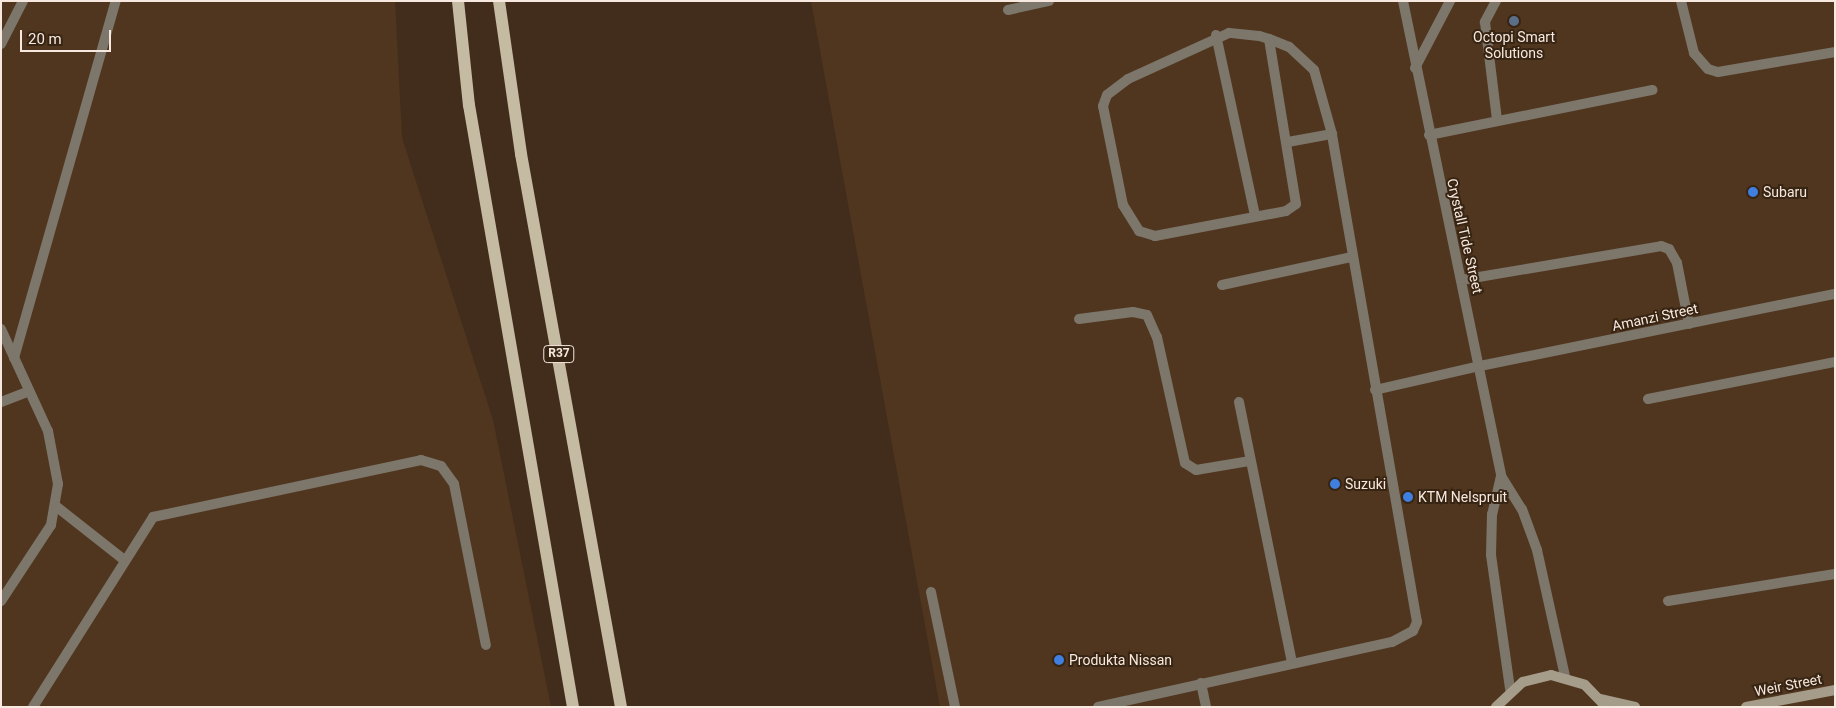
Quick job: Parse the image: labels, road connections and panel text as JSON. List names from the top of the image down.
{
  "streets": {
    "main road": ["R37"],
    "street": ["Crystall Tide Street", "Amanzi Street", "Weir Street"]
  },
  "crossings": [
    ["Crystall Tide Street", "Amanzi Street"]
  ],
  "places": [
    "Octopi Smart Solutions",
    "Subaru",
    "Suzuki",
    "KTM Nelspruit",
    "Produkta Nissan"
  ],
  "scale_bar": "20 m"
}
